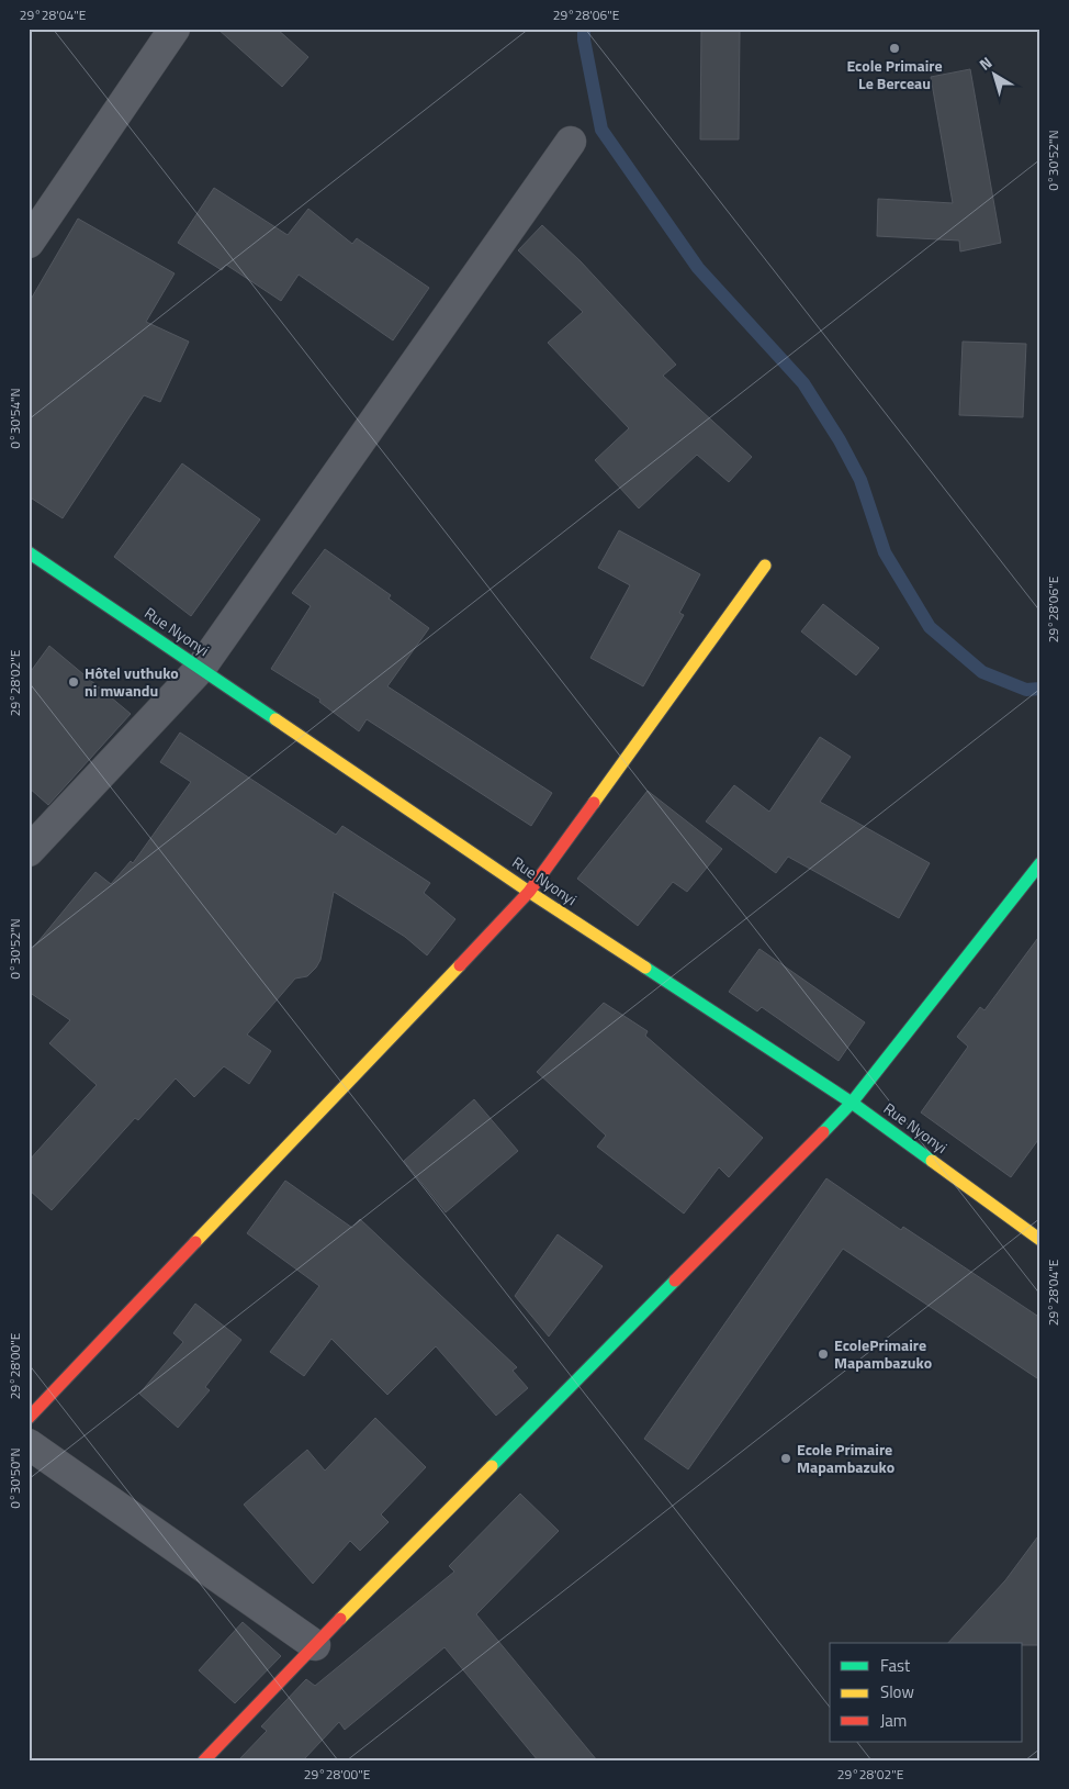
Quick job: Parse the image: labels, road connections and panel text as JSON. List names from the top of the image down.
{
  "streets": {
    "street": ["Rue Nyonyi"]
  },
  "places": [
    "Ecole Primaire Le Berceau",
    "Hôtel vuthuko ni mwandu",
    "EcolePrimaire Mapambazuko",
    "Ecole Primaire Mapambazuko"
  ],
  "legend": ["Fast", "Slow", "Jam"],
  "north": "top left",
  "coordinates": [
    "29°28'04\"E",
    "29°28'06\"E",
    "0°30'52\"N",
    "0°30'54\"N",
    "29°28'02\"E",
    "29°28'00\"E",
    "0°30'50\"N"
  ]
}
